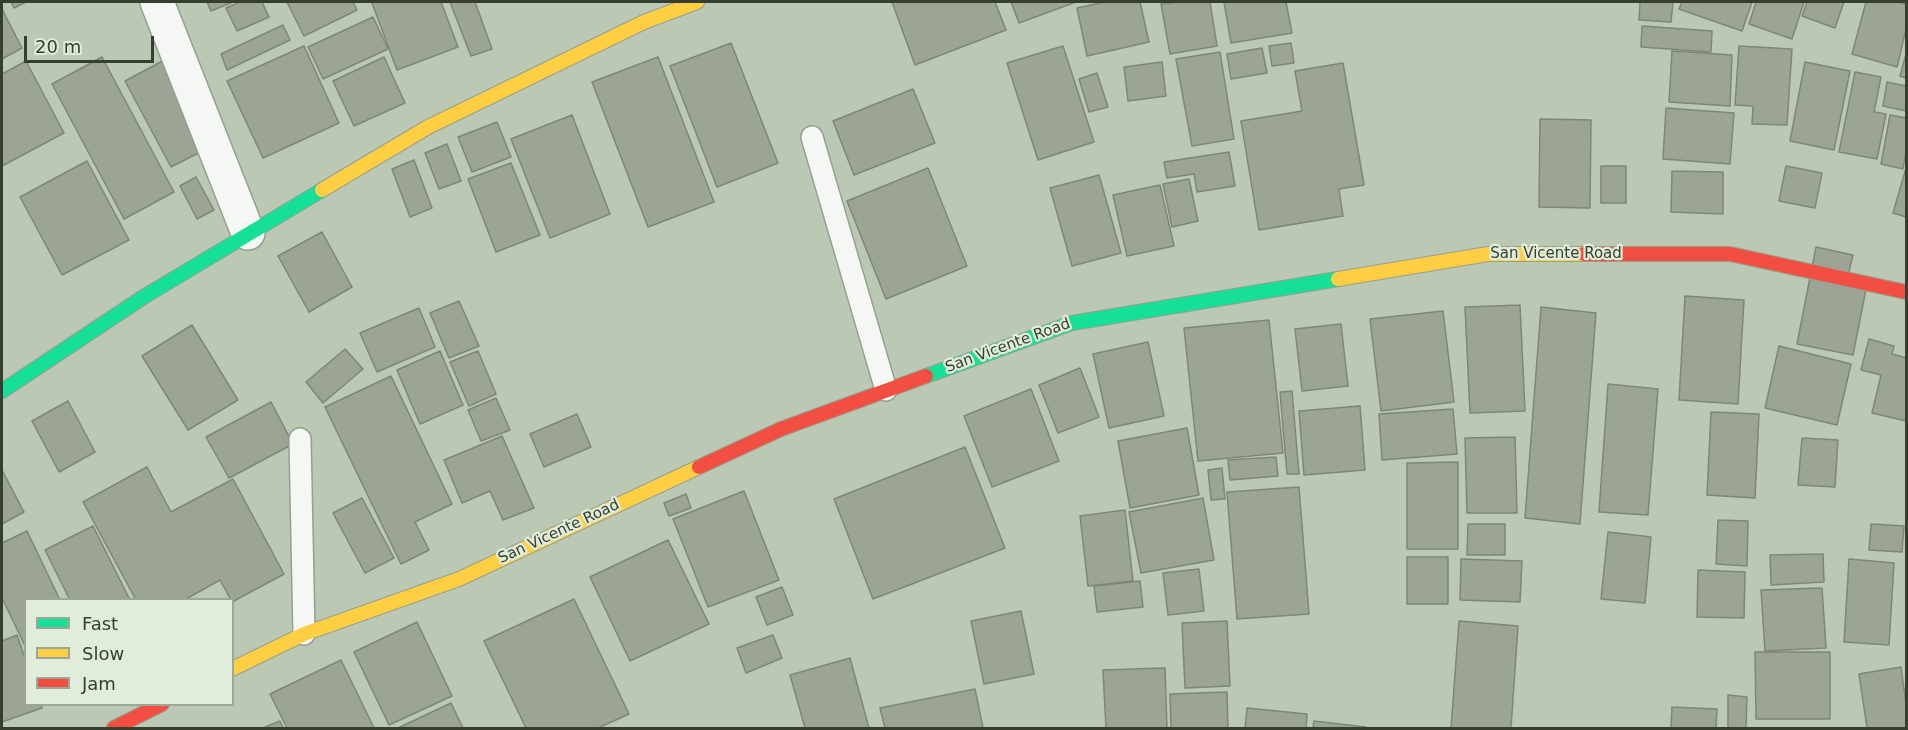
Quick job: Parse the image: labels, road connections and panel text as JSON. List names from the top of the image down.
{
  "streets": {
    "street": ["San Vicente Road"]
  },
  "legend": ["Fast", "Slow", "Jam"],
  "scale_bar": "20 m"
}
